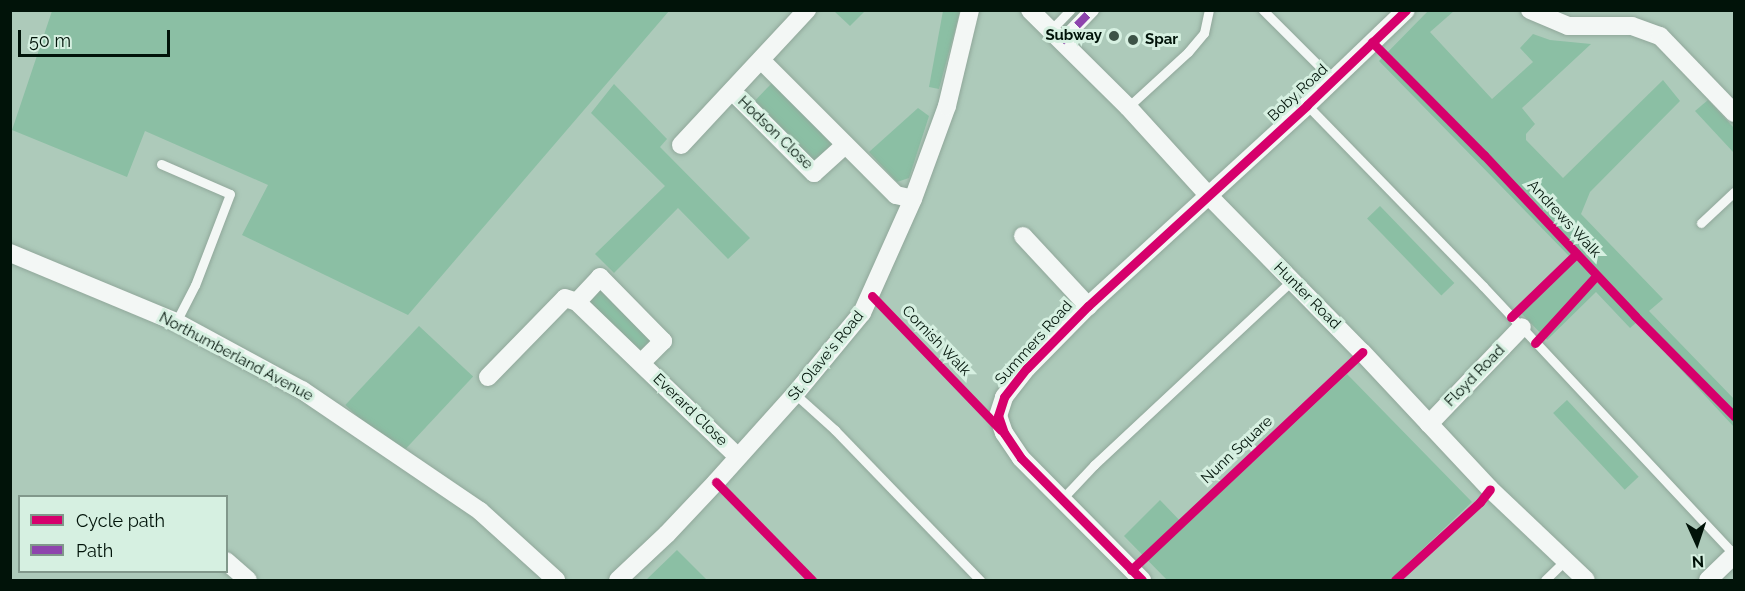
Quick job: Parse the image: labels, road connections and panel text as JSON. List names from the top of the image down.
{
  "streets": {
    "street": [
      "Boby Road",
      "Hodson Close",
      "Hunter Road",
      "Summers Road",
      "St. Olave's Road",
      "Northumberland Avenue",
      "Floyd Road",
      "Everard Close"
    ],
    "cycle path": ["Andrews Walk", "Cornish Walk", "Nunn Square"]
  },
  "crossings": [
    ["Boby Road", "Hunter Road"],
    ["Boby Road", "Summers Road"],
    ["Hunter Road", "Summers Road"],
    ["Hunter Road", "Floyd Road"],
    ["St. Olave's Road", "Everard Close"]
  ],
  "places": ["Subway", "Spar"],
  "legend": ["Cycle path", "Path"],
  "scale_bar": "50 m",
  "north": "bottom"
}
